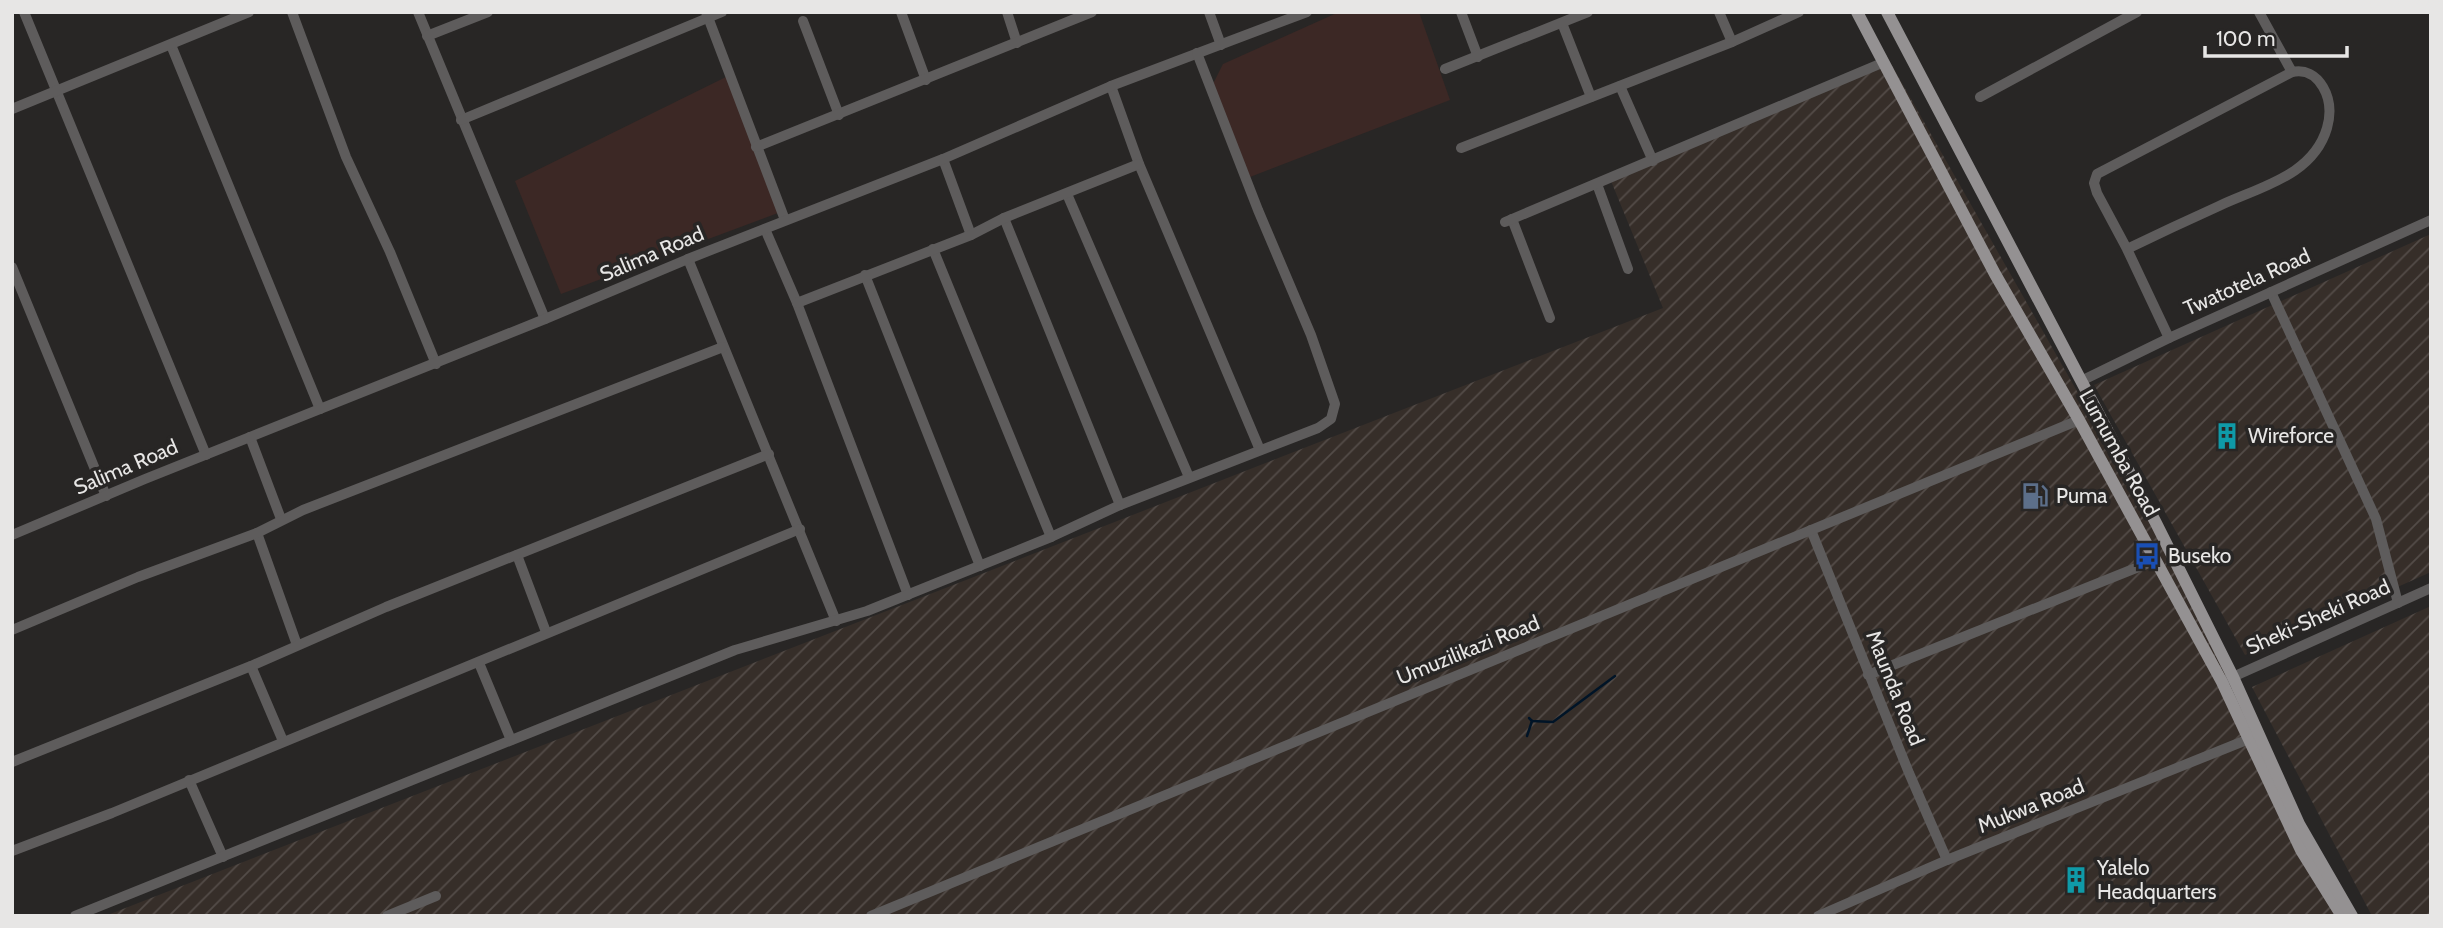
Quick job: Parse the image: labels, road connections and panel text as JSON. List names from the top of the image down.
{
  "streets": {
    "main road": ["Lumumba Road"],
    "street": [
      "Salima Road",
      "Twatotela Road",
      "Sheki-Sheki Road",
      "Umuzilikazi Road",
      "Maunda Road",
      "Mukwa Road"
    ]
  },
  "crossings": [
    ["Twatotela Road", "Lumumba Road"],
    ["Lumumba Road", "Sheki-Sheki Road"],
    ["Lumumba Road", "Umuzilikazi Road"],
    ["Lumumba Road", "Mukwa Road"],
    ["Umuzilikazi Road", "Maunda Road"],
    ["Maunda Road", "Mukwa Road"]
  ],
  "places": {
    "building": ["Wireforce", "Yalelo Headquarters"],
    "fuel station": ["Puma"],
    "bus stop": ["Buseko"]
  },
  "scale_bar": "100 m"
}
